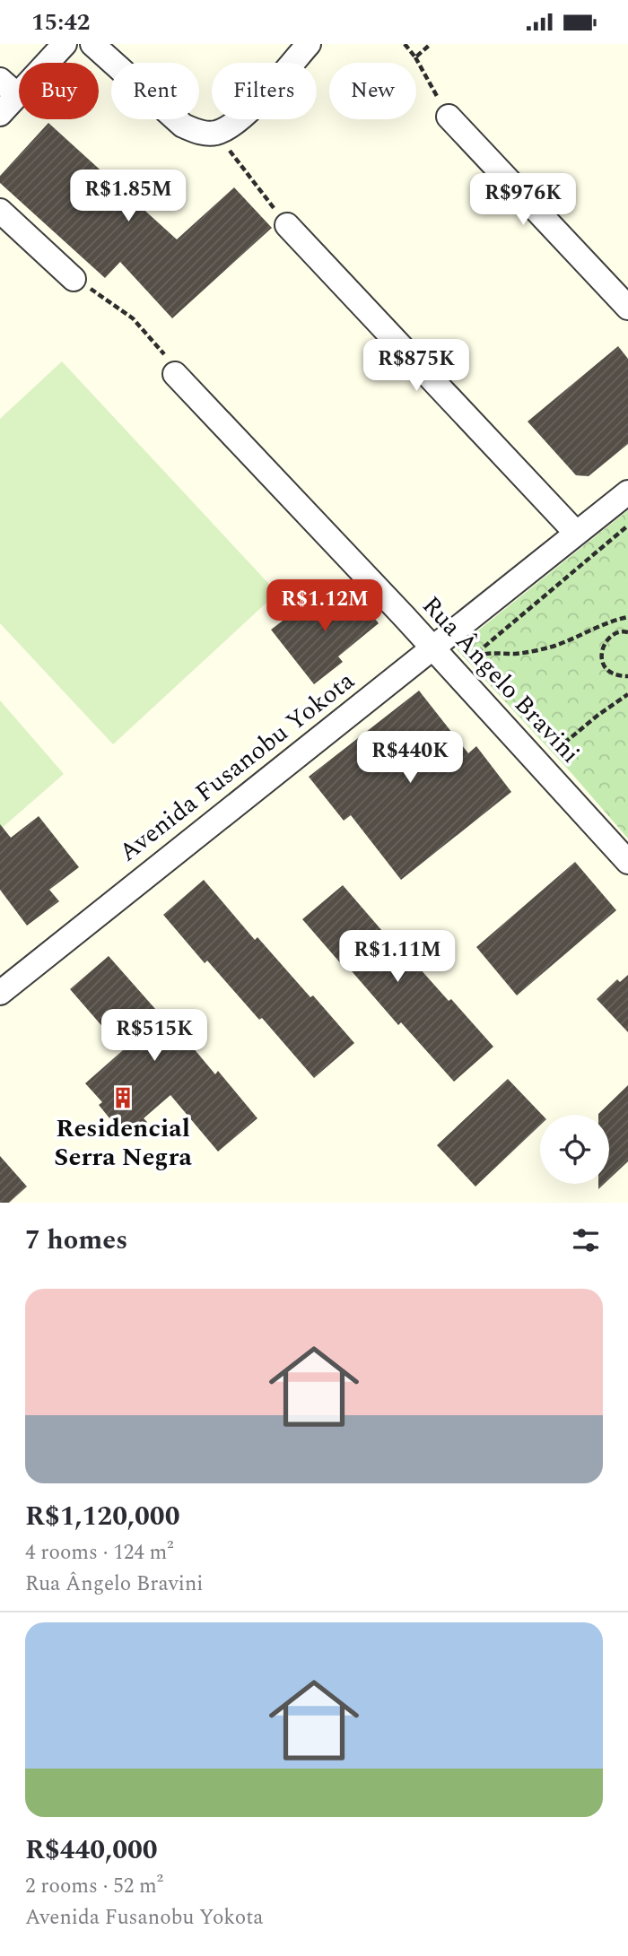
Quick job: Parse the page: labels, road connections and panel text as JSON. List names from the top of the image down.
{
  "streets": {
    "street": ["Rua Ângelo Bravini", "Avenida Fusanobu Yokota"]
  },
  "crossings": [
    ["Rua Ângelo Bravini", "Avenida Fusanobu Yokota"]
  ],
  "places": {
    "building": ["Residencial Serra Negra"]
  },
  "page": {
    "status": "15:42",
    "chip": [
      "Buy",
      "Rent",
      "Filters",
      "New"
    ],
    "price": [
      "R$1.85M",
      "R$976K",
      "R$875K",
      "R$1.12M",
      "R$440K",
      "R$1.11M",
      "R$515K"
    ],
    "heading": "7 homes",
    "list": [
      {
        "name": "R$1,120,000",
        "note": "4 rooms · 124 m² · Rua Ângelo Bravini"
      },
      {
        "name": "R$440,000",
        "note": "2 rooms · 52 m² · Avenida Fusanobu Yokota"
      }
    ]
  }
}
